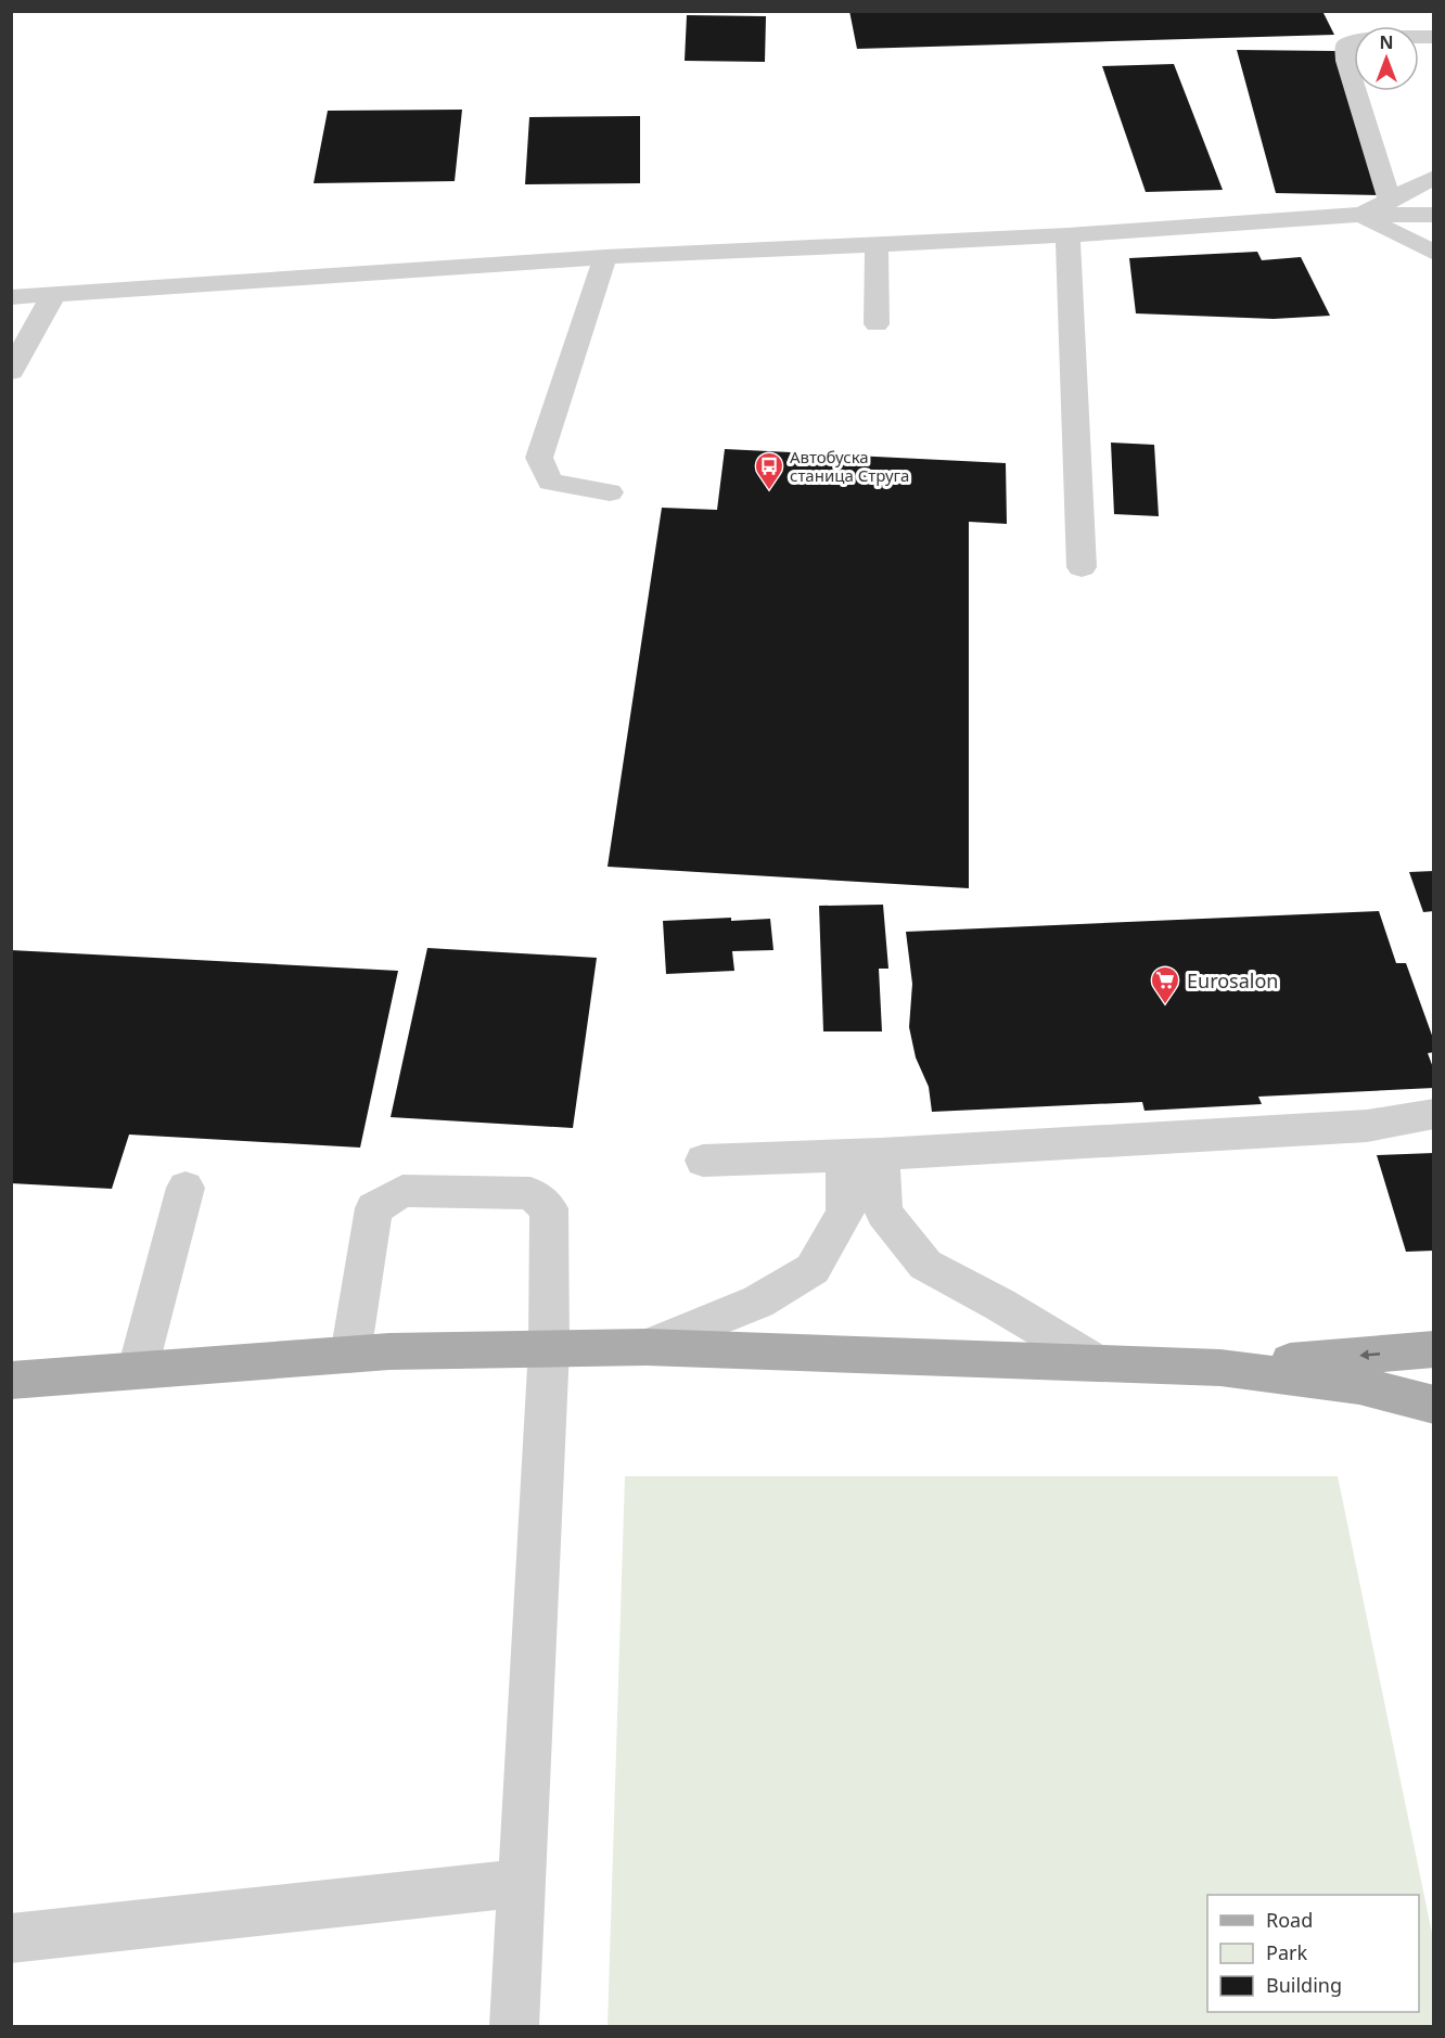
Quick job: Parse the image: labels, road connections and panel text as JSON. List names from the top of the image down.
{
  "places": {
    "bus stop": ["Автобуска станица Струга"],
    "supermarket": ["Eurosalon"]
  },
  "legend": ["Road", "Park", "Building"],
  "north": "top"
}
